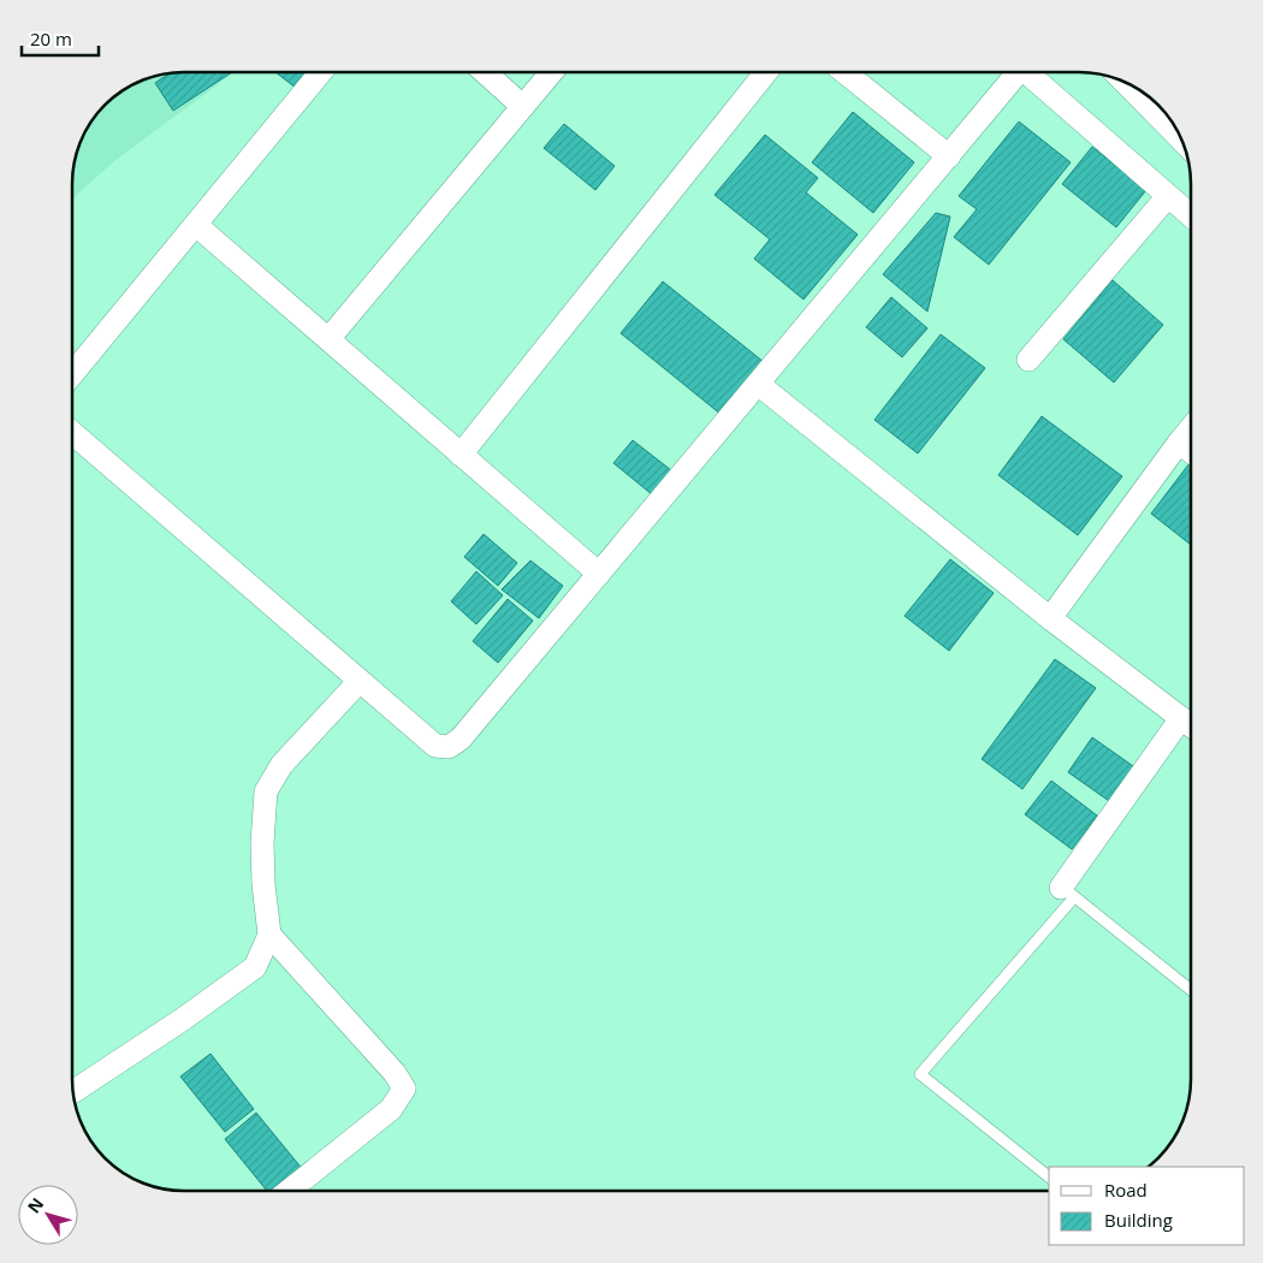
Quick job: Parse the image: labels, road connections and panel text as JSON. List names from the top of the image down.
{
  "legend": ["Road", "Building"],
  "scale_bar": "20 m",
  "north": "top left"
}
